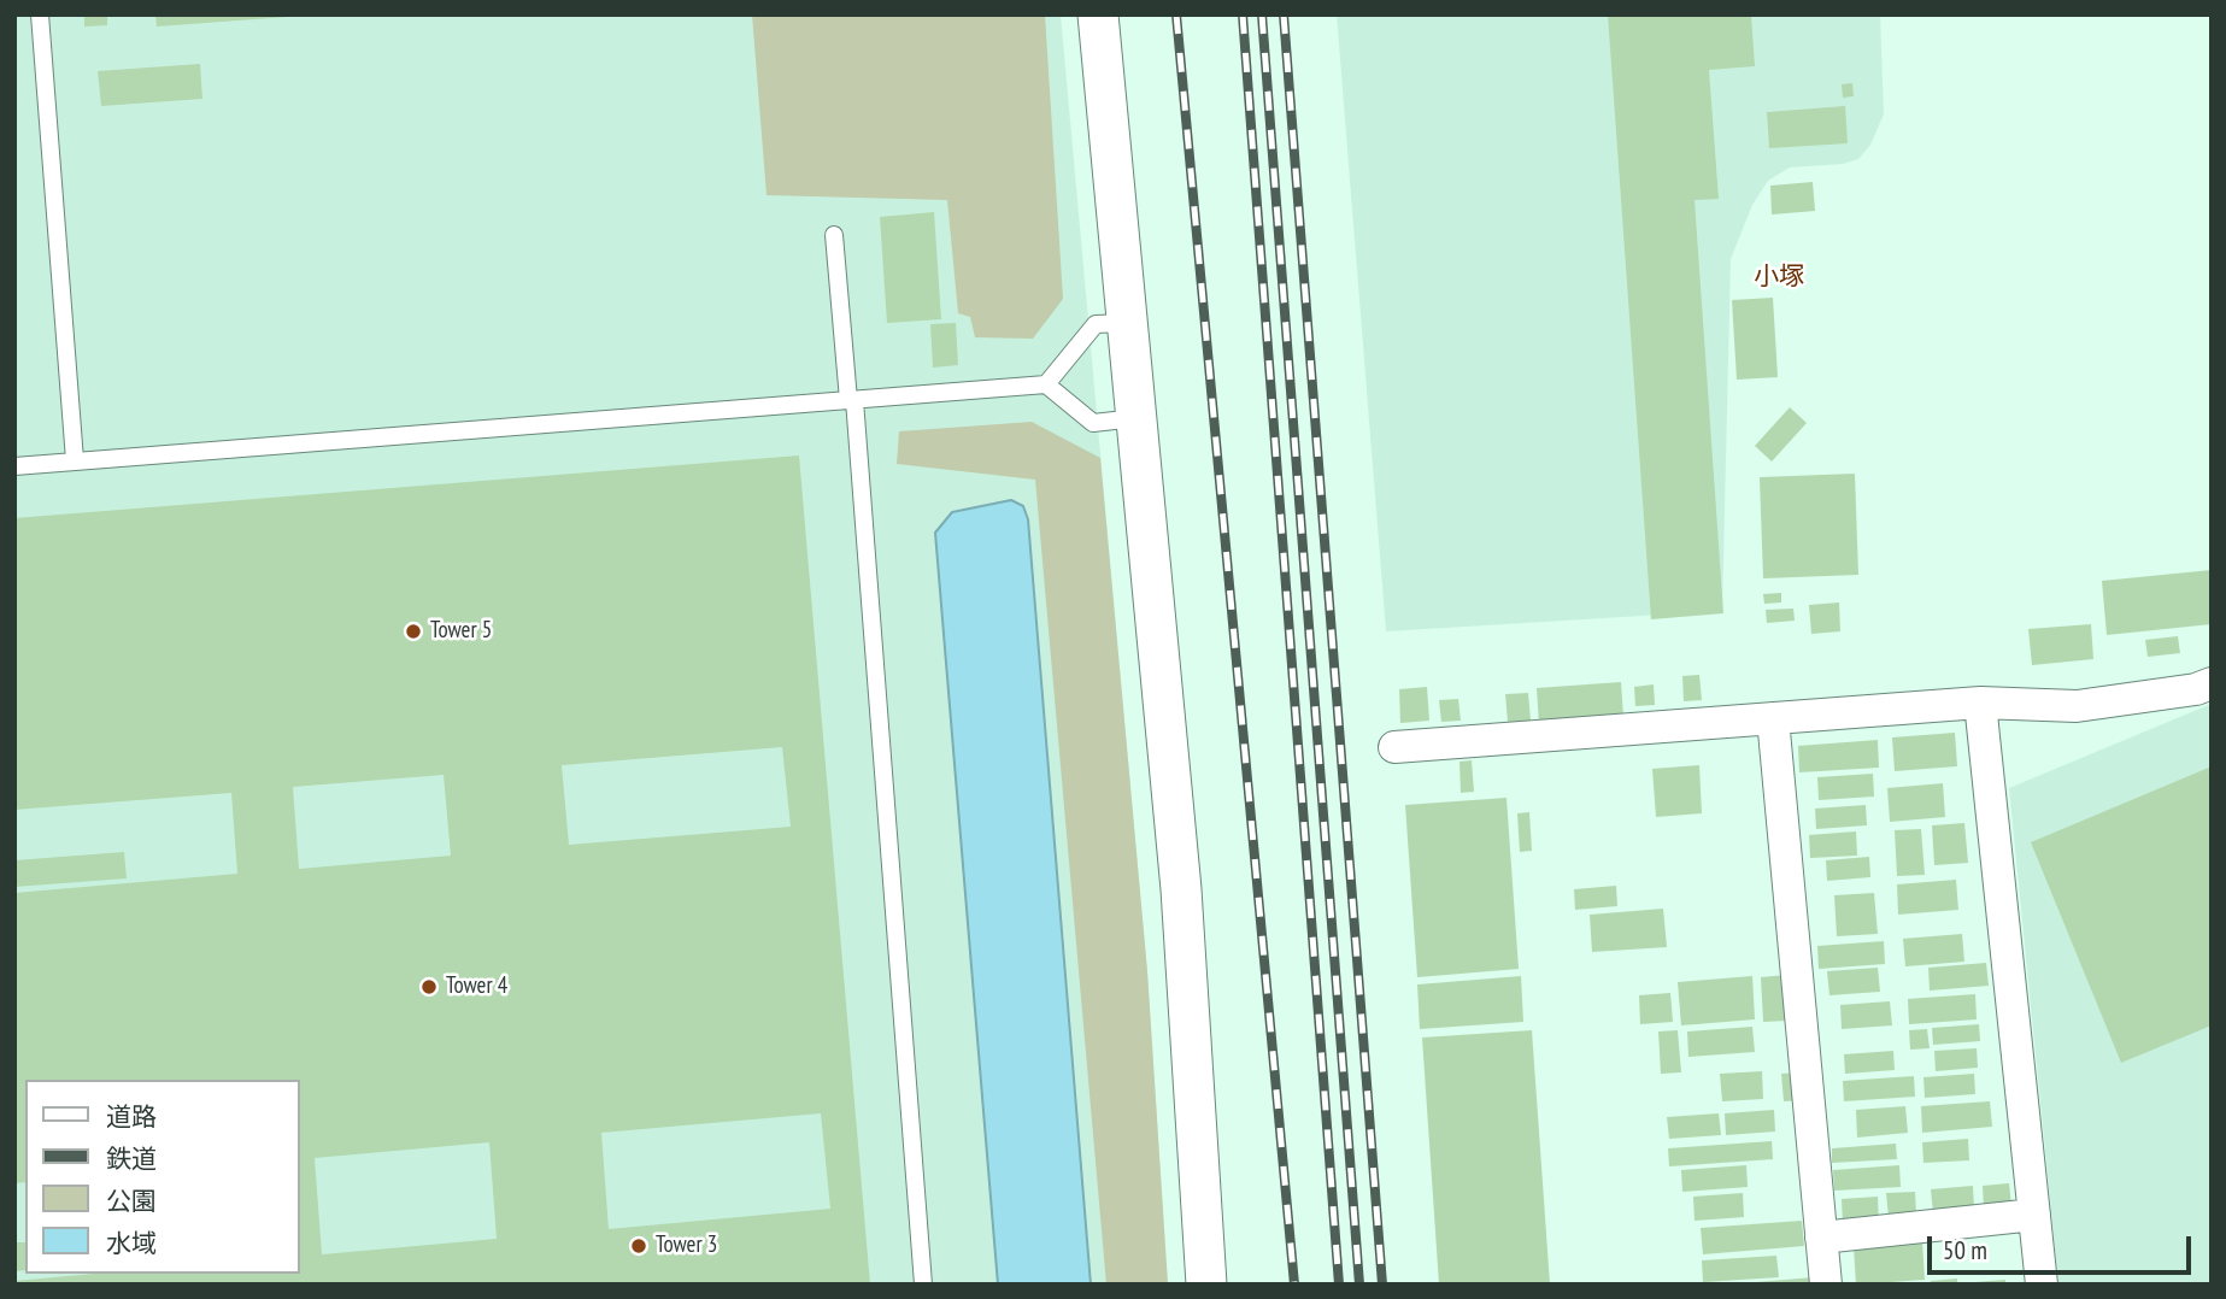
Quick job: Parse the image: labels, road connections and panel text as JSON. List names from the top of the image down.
{
  "districts": ["小塚"],
  "places": ["Tower 5", "Tower 4", "Tower 3"],
  "legend": [
    "道路",
    "鉄道",
    "公園",
    "水域"
  ],
  "scale_bar": "50 m"
}
